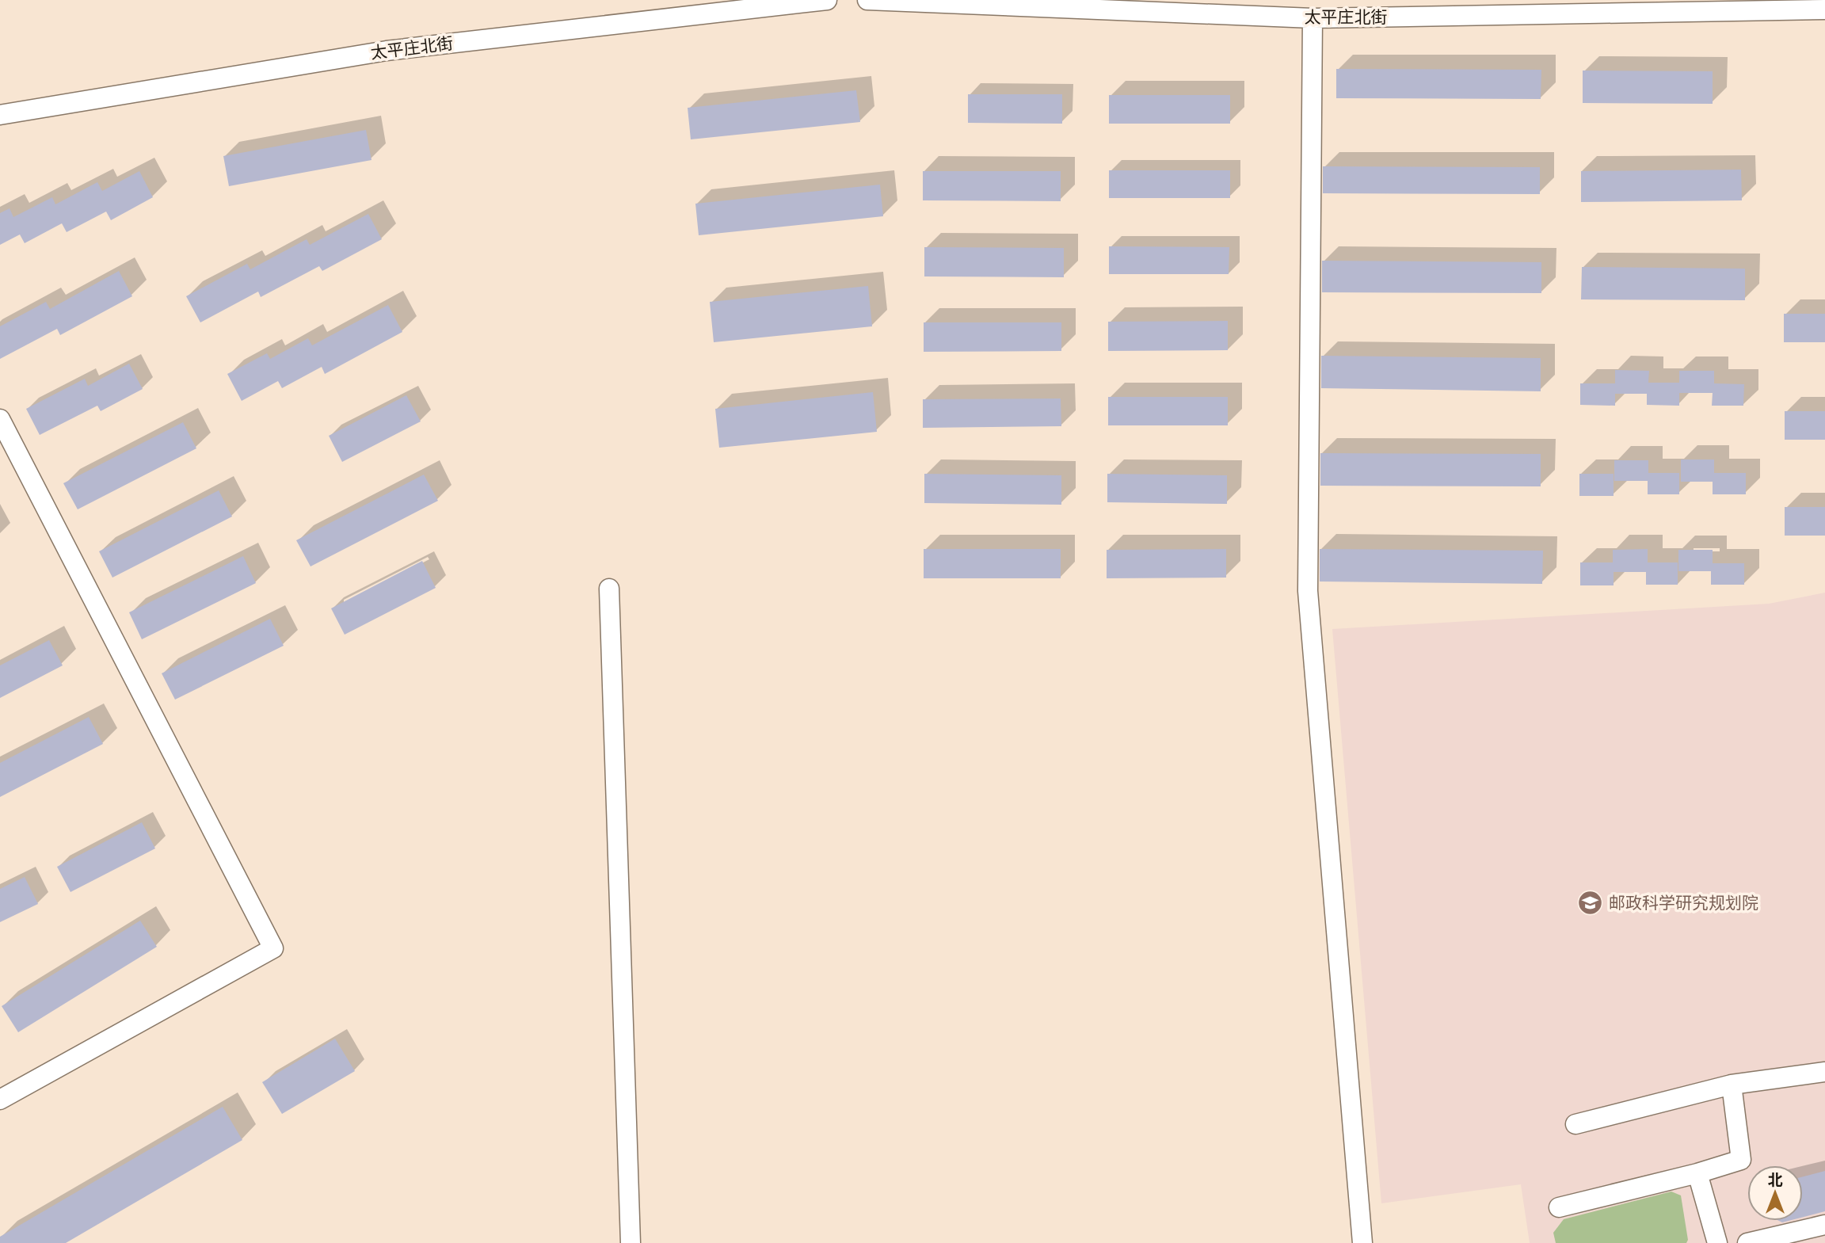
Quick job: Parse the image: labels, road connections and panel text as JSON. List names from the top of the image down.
{
  "streets": {
    "street": ["太平庄北街"]
  },
  "places": {
    "school or university": ["邮政科学研究规划院"]
  },
  "north": "top"
}
